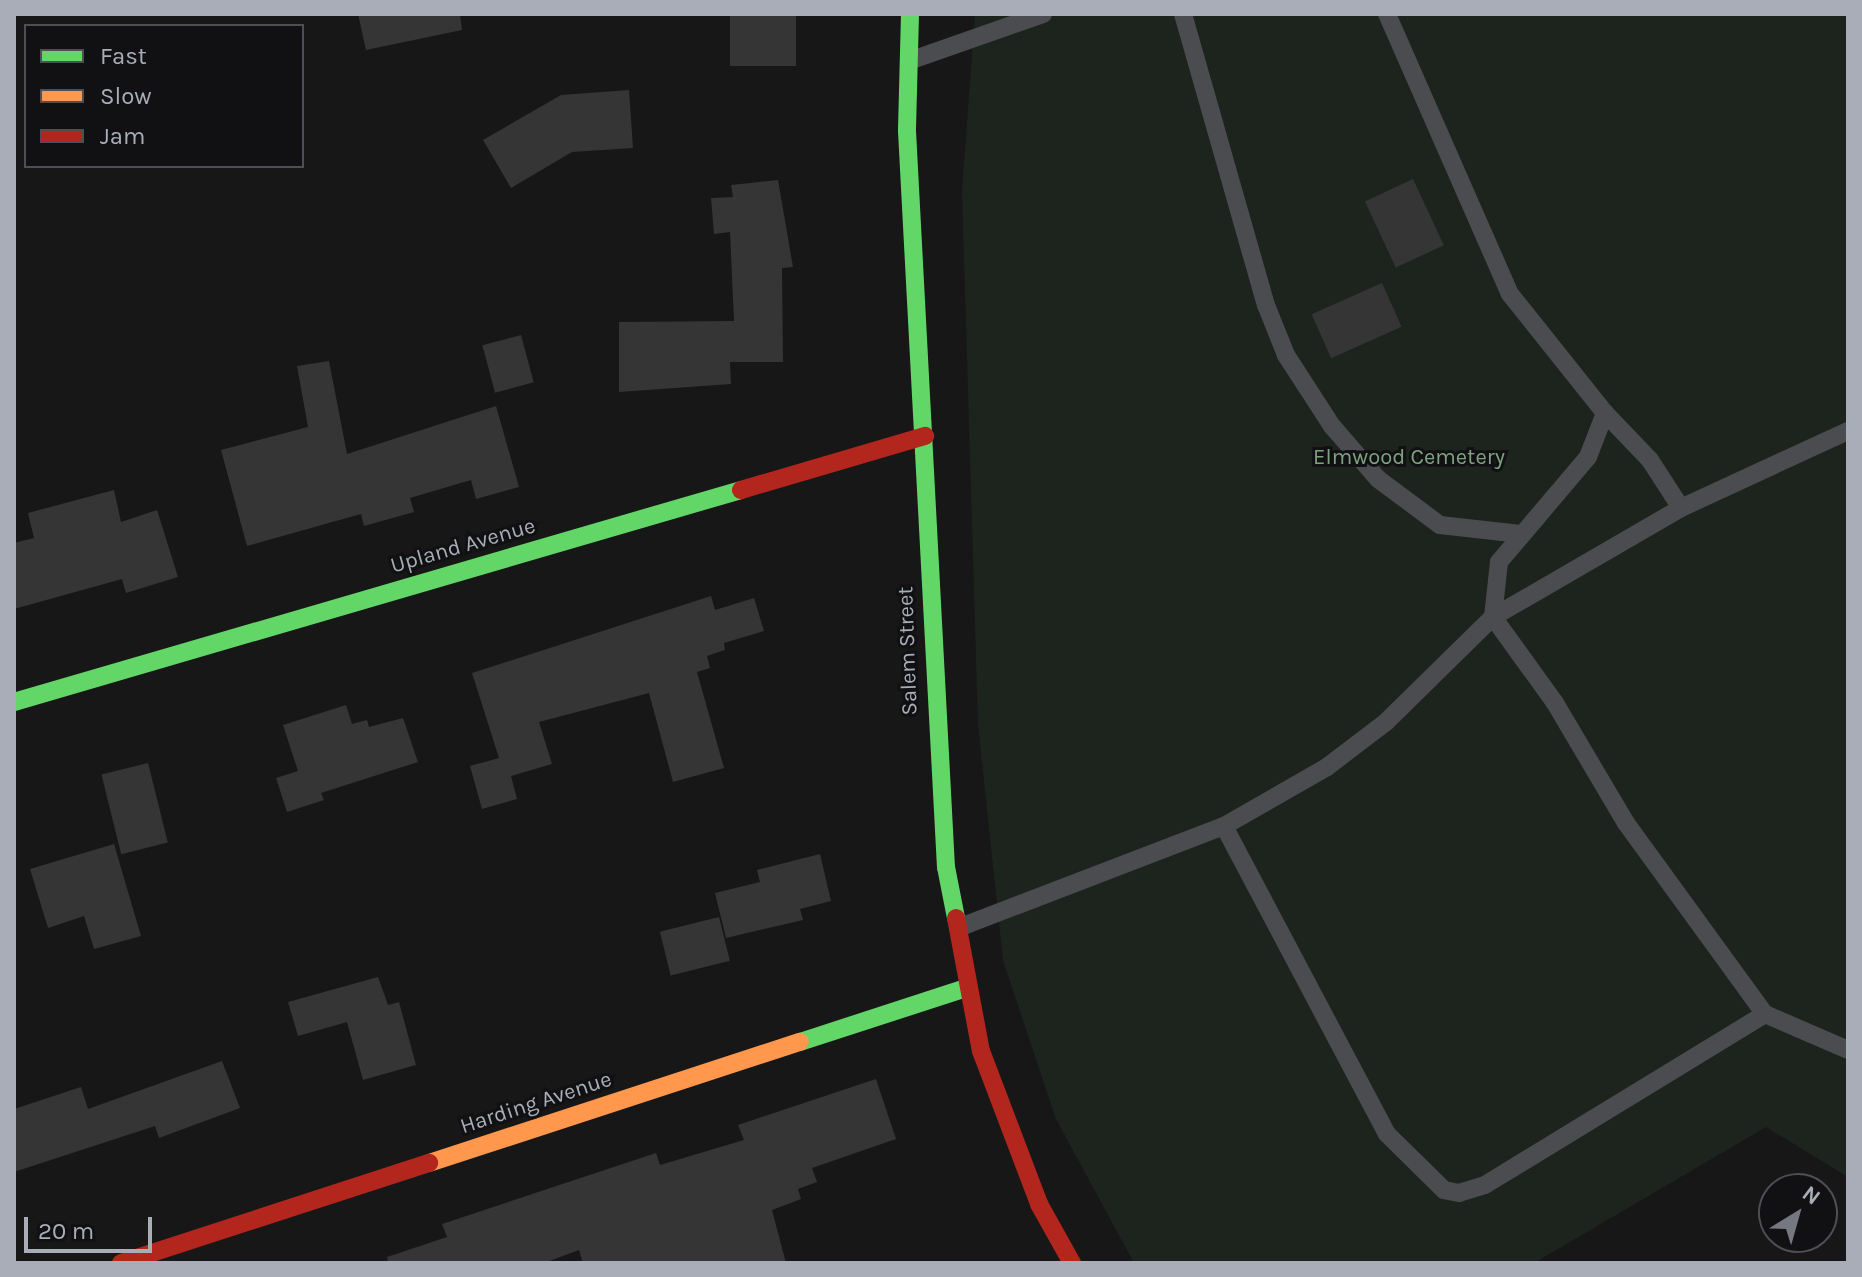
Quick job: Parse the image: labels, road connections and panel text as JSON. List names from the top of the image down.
{
  "streets": {
    "street": ["Upland Avenue", "Salem Street", "Harding Avenue"]
  },
  "crossings": [
    ["Upland Avenue", "Salem Street"],
    ["Salem Street", "Harding Avenue"]
  ],
  "parks": ["Elmwood Cemetery"],
  "legend": ["Fast", "Slow", "Jam"],
  "scale_bar": "20 m",
  "north": "top right"
}
